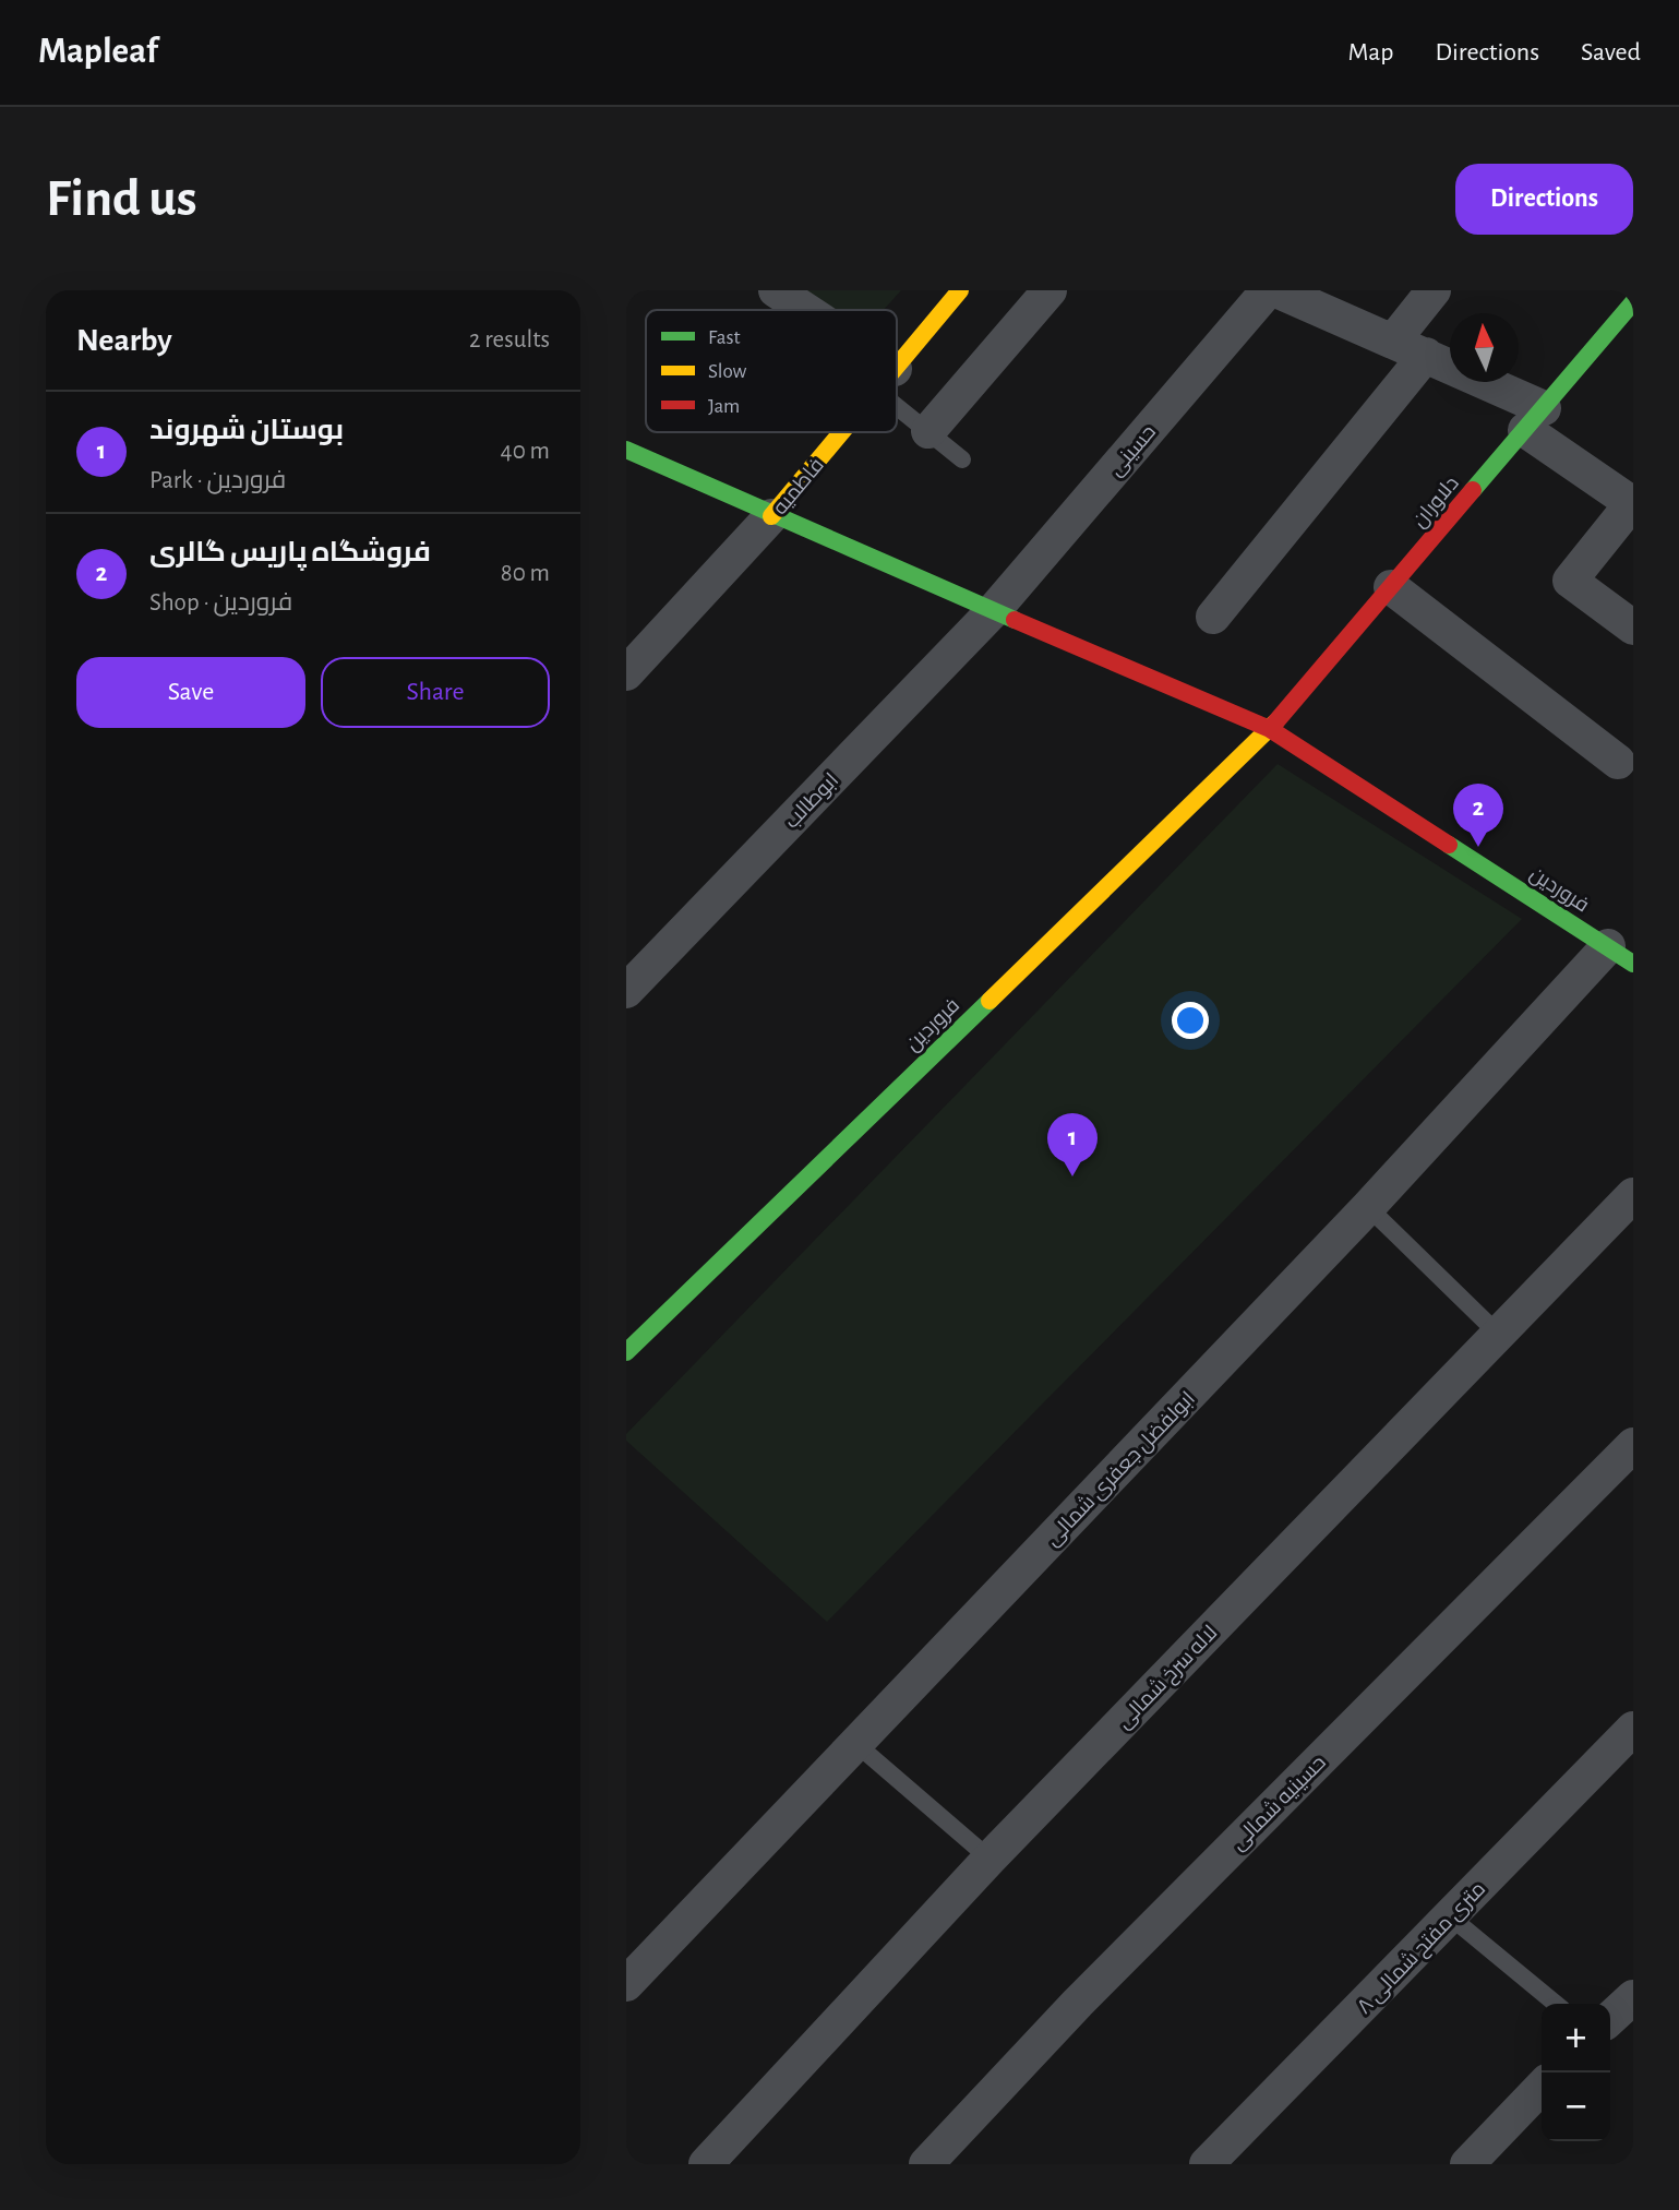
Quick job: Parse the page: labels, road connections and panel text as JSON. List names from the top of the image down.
{
  "streets": {
    "street": [
      "حسینی",
      "فاطمیه",
      "دلاوران",
      "ابوطالب",
      "فروردین",
      "ابولفضل جعفری شمالی",
      "لاله سرخ شمالی",
      "حسینیه شمالی",
      "۸ متری مفتح شمالی"
    ]
  },
  "crossings": [
    ["حسینی", "ابوطالب"],
    ["حسینی", "فروردین"],
    ["فاطمیه", "فروردین"],
    ["دلاوران", "فروردین"],
    ["ابوطالب", "فروردین"],
    ["فروردین", "ابولفضل جعفری شمالی"]
  ],
  "legend": ["Fast", "Slow", "Jam"],
  "north": "top",
  "page": {
    "header": "Mapleaf",
    "nav": ["Map", "Directions", "Saved"],
    "buttons": [
      "Directions",
      ["Save", "Share"]
    ],
    "title": "Find us",
    "heading": ["Nearby", "2 results"],
    "list": [
      {
        "mark": "1",
        "name": "بوستان شهروند",
        "note": "Park · فروردین",
        "value": "40 m"
      },
      {
        "mark": "2",
        "name": "فروشگاه پاریس گالری",
        "note": "Shop · فروردین",
        "value": "80 m"
      }
    ],
    "pins": ["2", "1"],
    "map_buttons": ["+", "−"]
  }
}
